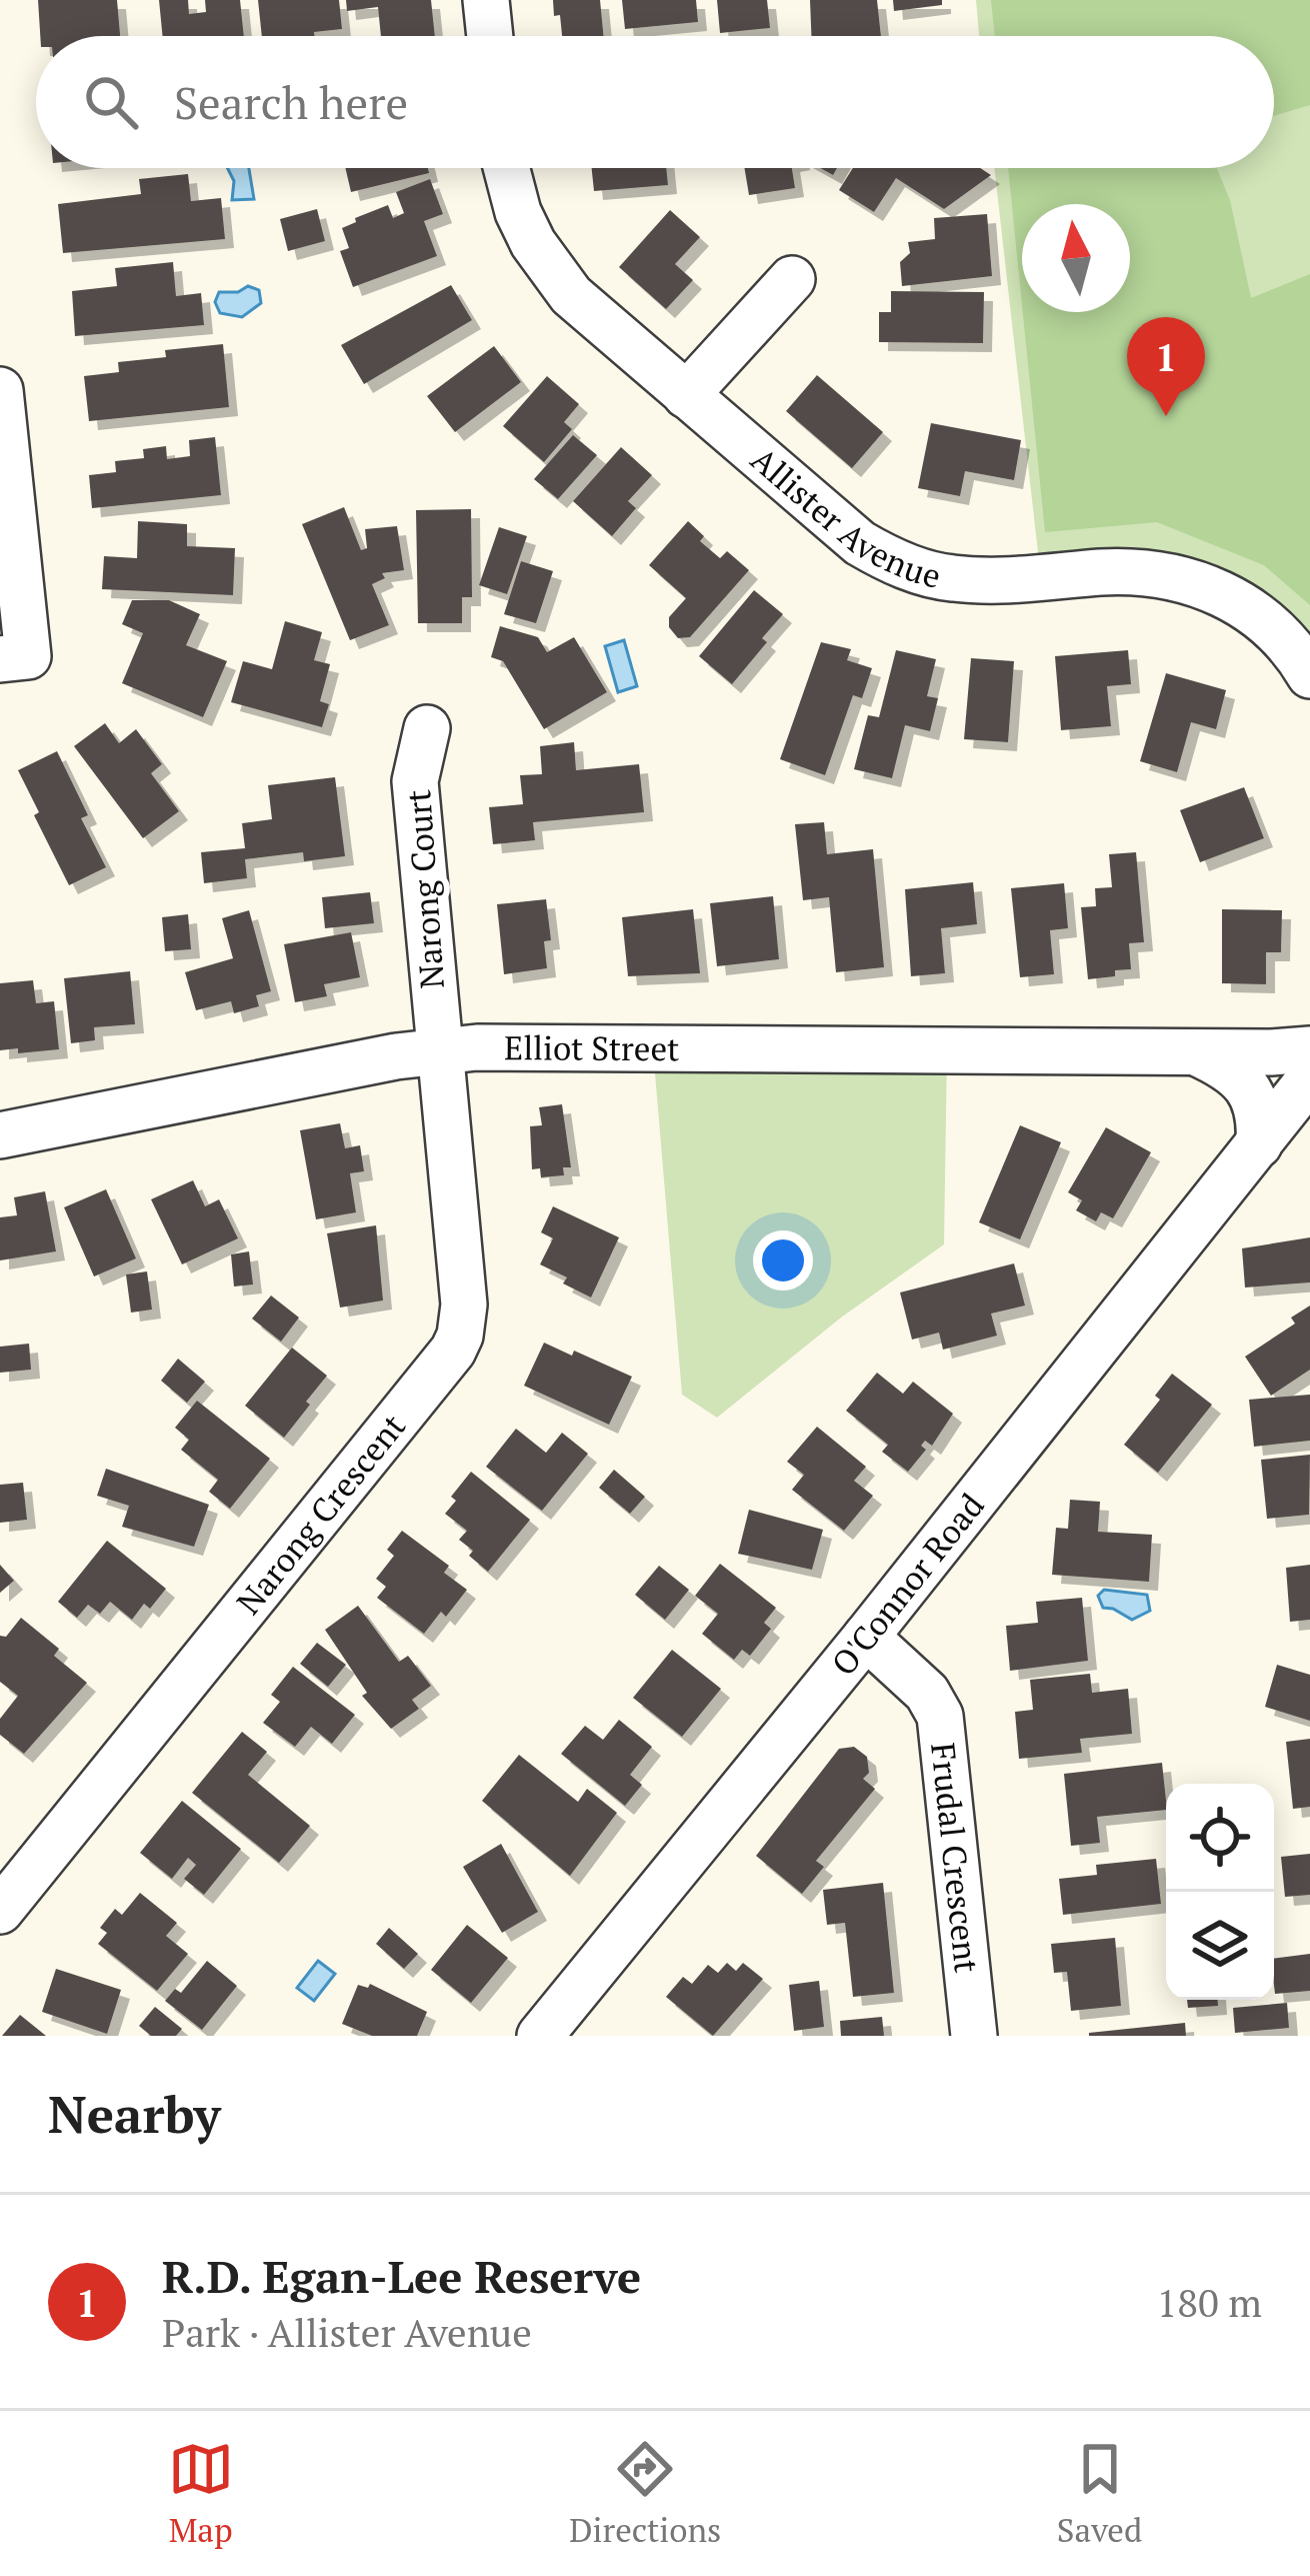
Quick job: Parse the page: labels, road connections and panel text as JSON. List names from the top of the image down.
{
  "streets": {
    "street": [
      "Allister Avenue",
      "Narong Court",
      "Elliot Street",
      "Narong Crescent",
      "O'Connor Road",
      "Frudal Crescent"
    ]
  },
  "crossings": [
    ["Narong Court", "Elliot Street"],
    ["Narong Court", "Narong Crescent"],
    ["Elliot Street", "Narong Crescent"],
    ["O'Connor Road", "Frudal Crescent"]
  ],
  "north": "top",
  "page": {
    "search": "Search here",
    "pins": "1",
    "heading": "Nearby",
    "list": [
      {
        "mark": "1",
        "name": "R.D. Egan-Lee Reserve",
        "note": "Park · Allister Avenue",
        "value": "180 m"
      }
    ],
    "nav": ["Map", "Directions", "Saved"]
  }
}
